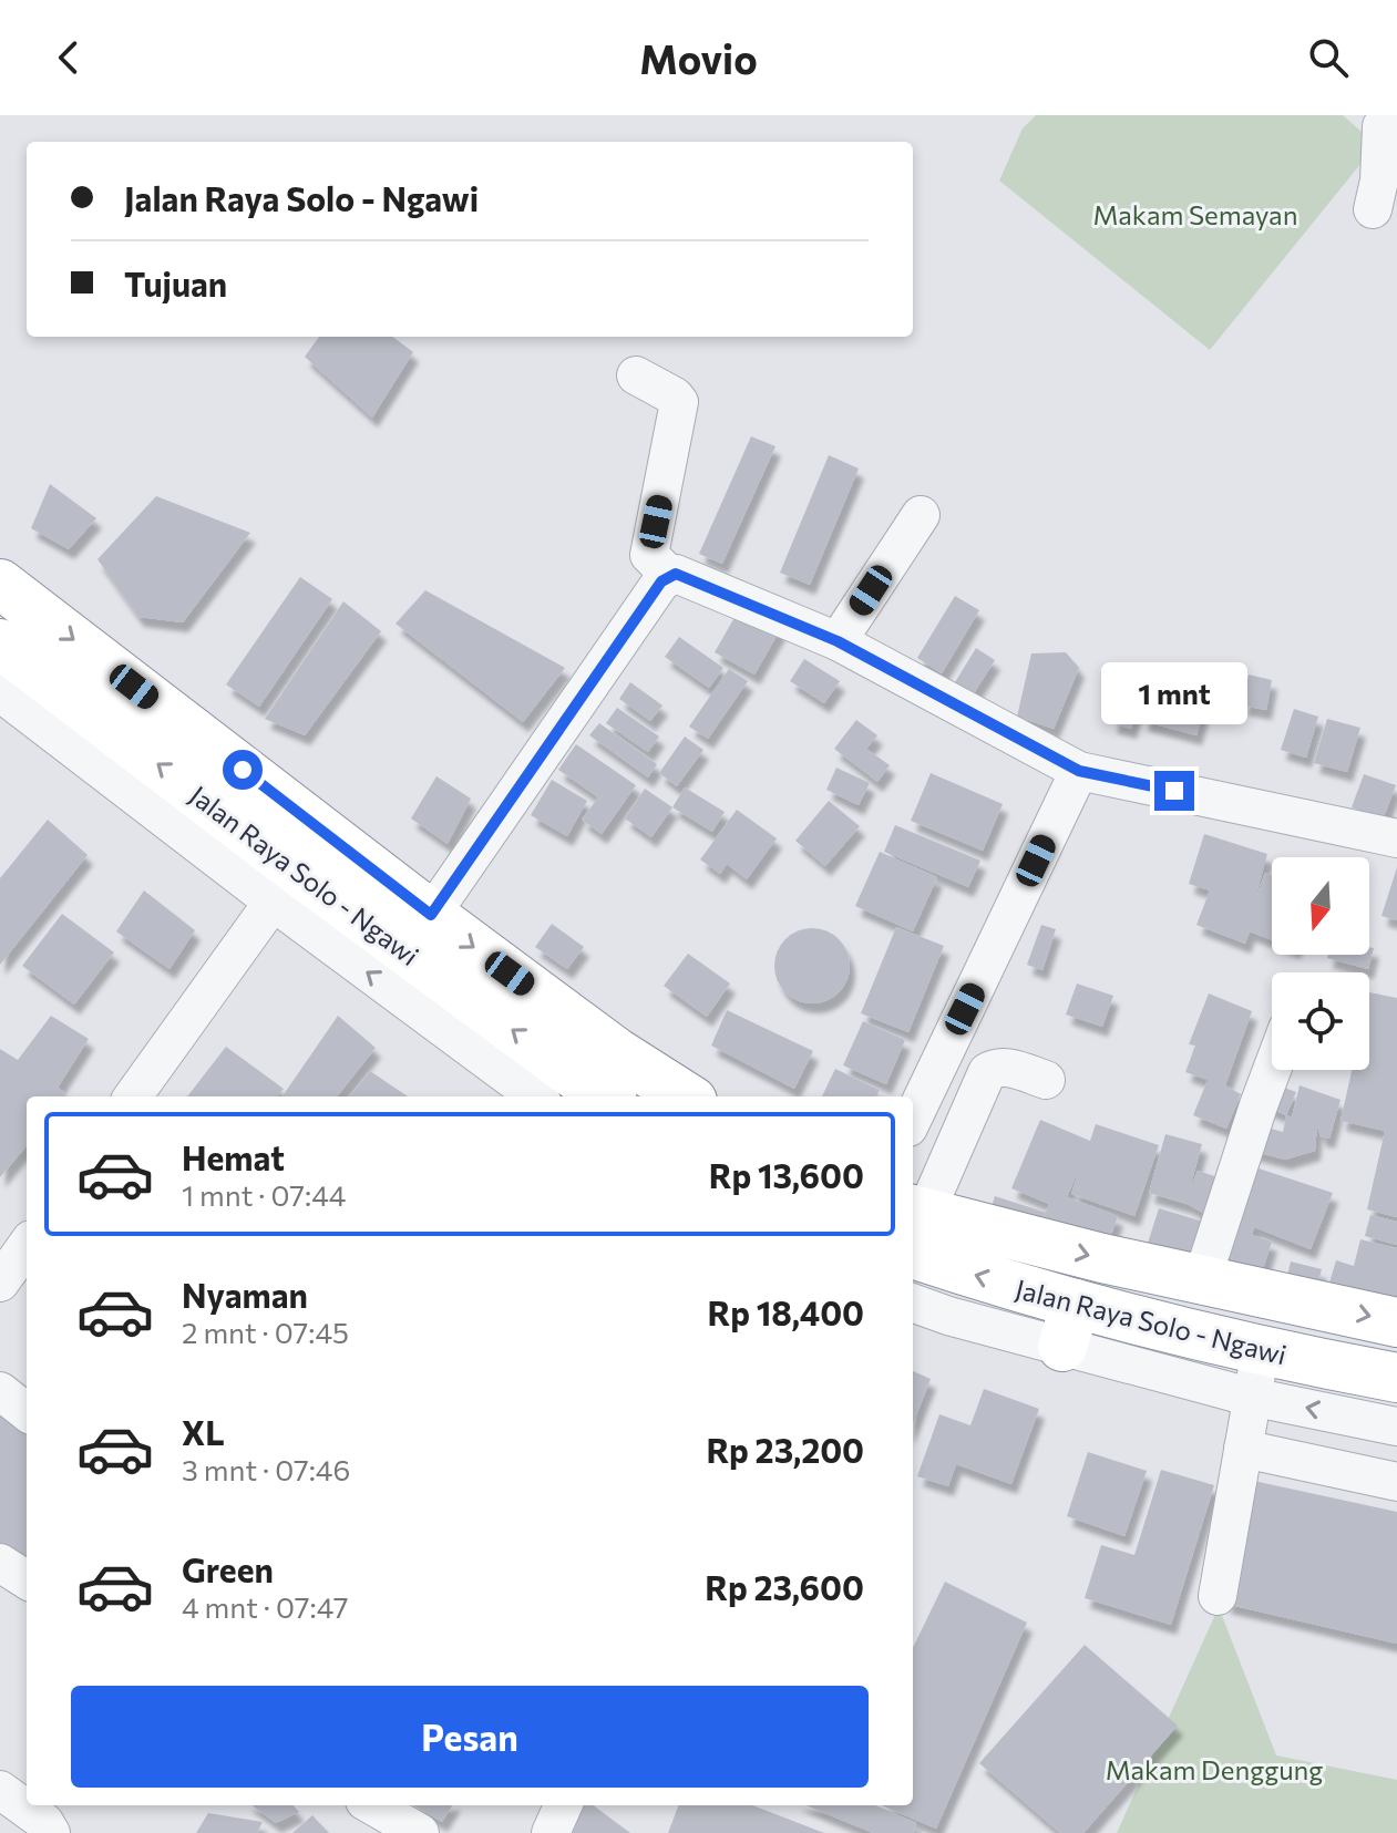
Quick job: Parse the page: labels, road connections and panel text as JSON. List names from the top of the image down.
{
  "streets": {
    "highway": ["Jalan Raya Solo - Ngawi"]
  },
  "parks": ["Makam Semayan", "Makam Denggung"],
  "north": "bottom",
  "page": {
    "header": "Movio",
    "banner": ["Jalan Raya Solo - Ngawi", "Tujuan"],
    "bubble": "1 mnt",
    "list": [
      {
        "name": "Hemat",
        "note": "1 mnt · 07:44",
        "value": "Rp 13,600"
      },
      {
        "name": "Nyaman",
        "note": "2 mnt · 07:45",
        "value": "Rp 18,400"
      },
      {
        "name": "XL",
        "note": "3 mnt · 07:46",
        "value": "Rp 23,200"
      },
      {
        "name": "Green",
        "note": "4 mnt · 07:47",
        "value": "Rp 23,600"
      }
    ],
    "buttons": "Pesan"
  }
}
